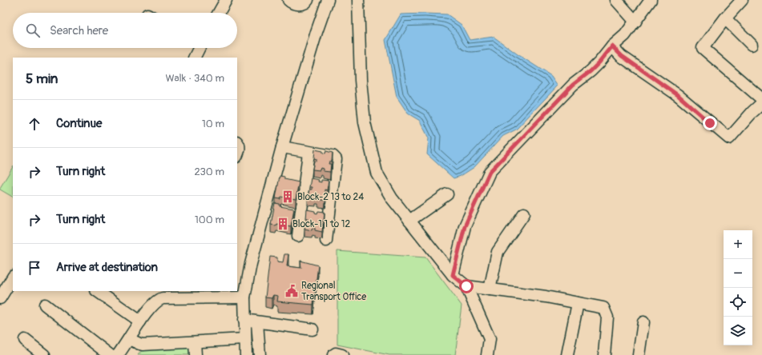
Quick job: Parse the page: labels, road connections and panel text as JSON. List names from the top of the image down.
{
  "places": {
    "building": ["Block-2 13 to 24", "Block-1 1 to 12"],
    "public building": ["Regional Transport Office"]
  },
  "page": {
    "search": "Search here",
    "heading": ["5 min", "Walk · 340 m"],
    "list": [
      ["Continue", "10 m"],
      ["Turn right", "230 m"],
      ["Turn right", "100 m"],
      "Arrive at destination"
    ],
    "map_buttons": ["+", "−"]
  }
}
